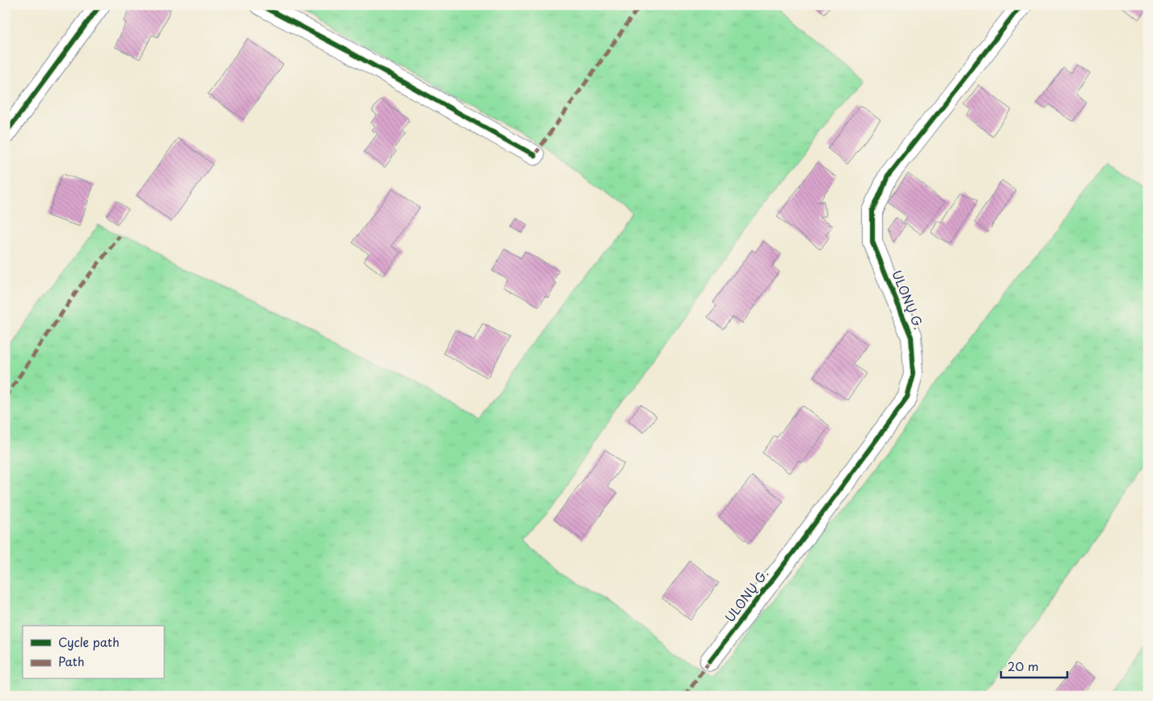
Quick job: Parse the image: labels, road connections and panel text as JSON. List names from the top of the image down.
{
  "streets": {
    "street": ["ULONŲ G."]
  },
  "legend": ["Cycle path", "Path"],
  "scale_bar": "20 m"
}
